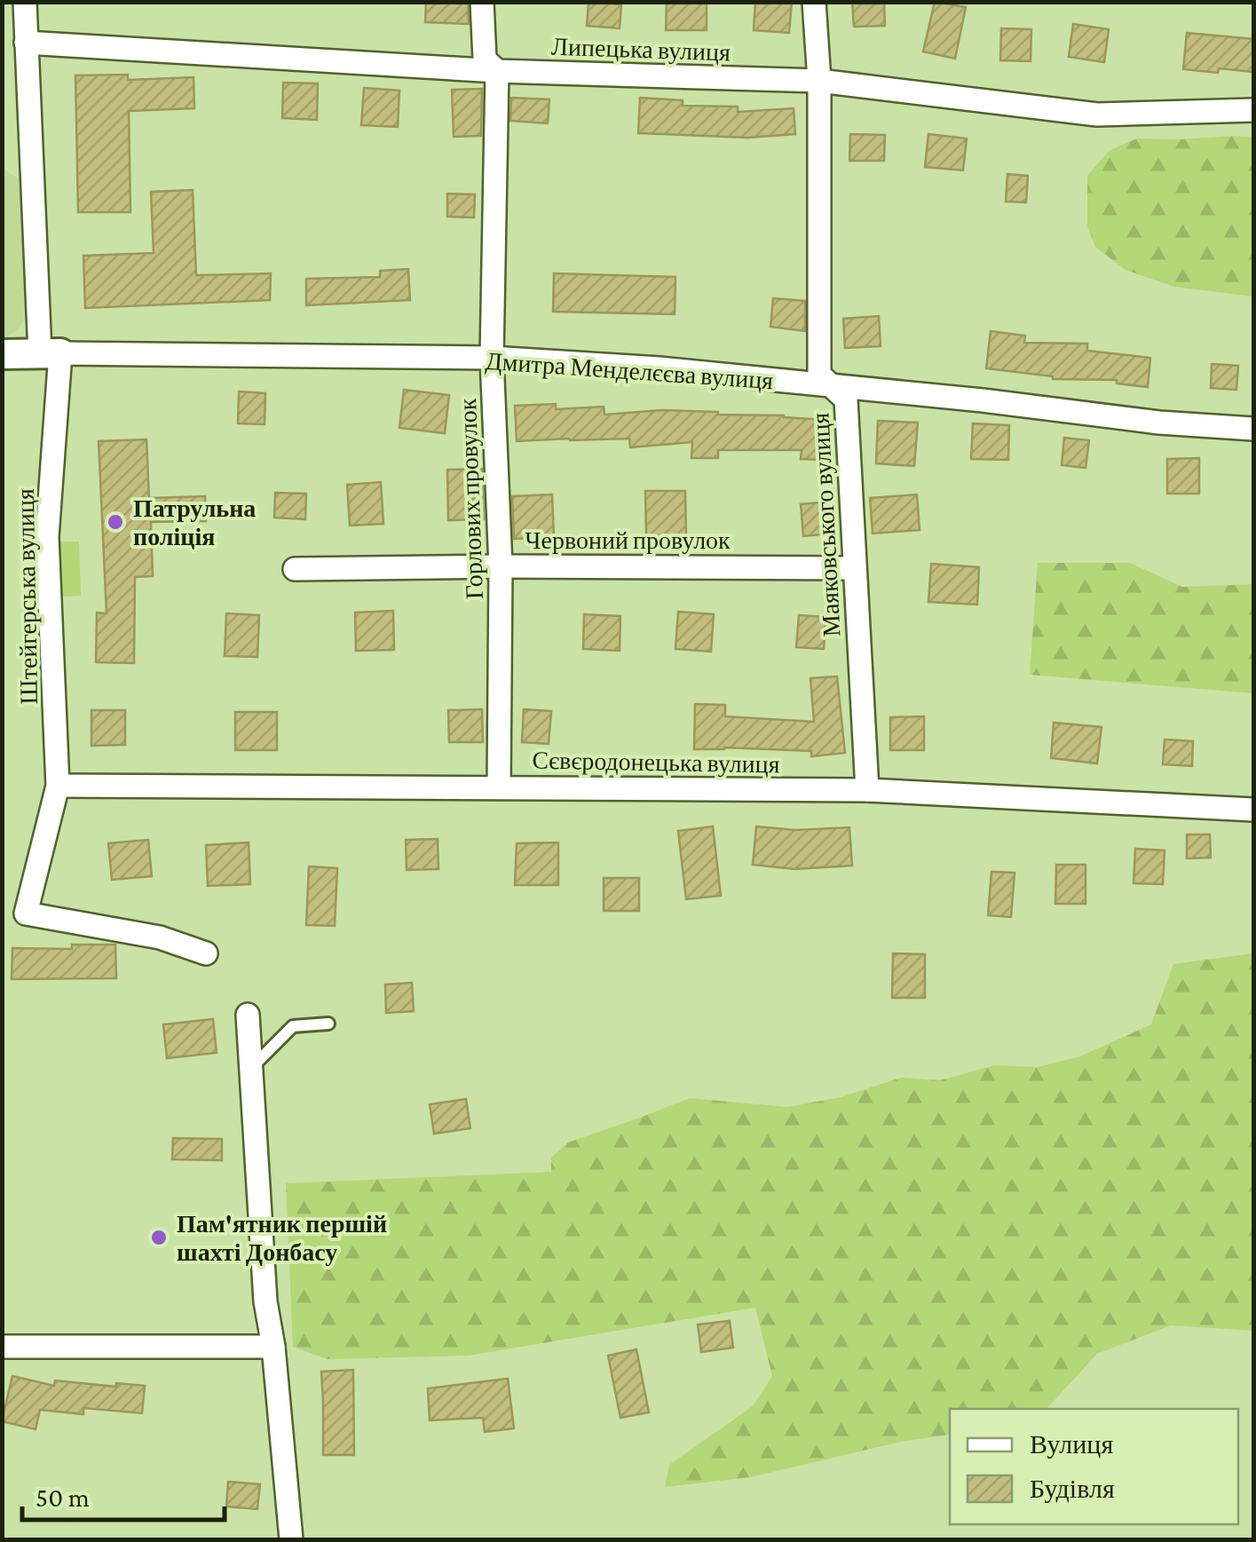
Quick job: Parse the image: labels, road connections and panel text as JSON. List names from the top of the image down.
{
  "streets": {
    "street": [
      "Липецька вулиця",
      "Дмитра Менделєєва вулиця",
      "Горлових провулок",
      "Маяковського вулиця",
      "Червоний провулок",
      "Штейгерська вулиця",
      "Сєвєродонецька вулиця"
    ]
  },
  "crossings": [
    ["Липецька вулиця", "Горлових провулок"],
    ["Липецька вулиця", "Маяковського вулиця"],
    ["Липецька вулиця", "Штейгерська вулиця"],
    ["Дмитра Менделєєва вулиця", "Горлових провулок"],
    ["Дмитра Менделєєва вулиця", "Маяковського вулиця"],
    ["Дмитра Менделєєва вулиця", "Штейгерська вулиця"],
    ["Горлових провулок", "Червоний провулок"],
    ["Горлових провулок", "Сєвєродонецька вулиця"],
    ["Маяковського вулиця", "Червоний провулок"],
    ["Маяковського вулиця", "Сєвєродонецька вулиця"],
    ["Штейгерська вулиця", "Сєвєродонецька вулиця"]
  ],
  "places": ["Патрульна поліція", "Пам'ятник першій шахті Донбасу"],
  "legend": ["Вулиця", "Будівля"],
  "scale_bar": "50 m"
}
